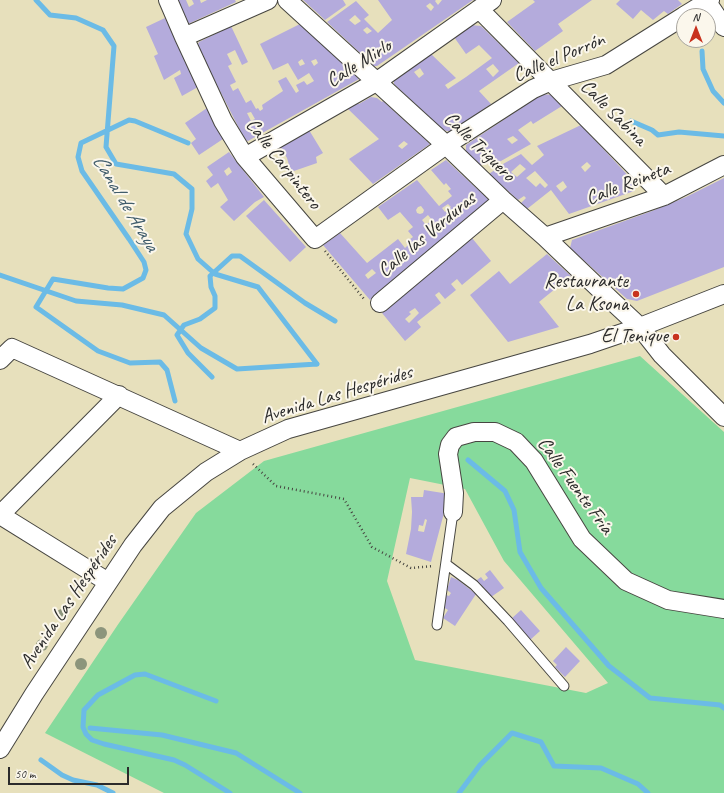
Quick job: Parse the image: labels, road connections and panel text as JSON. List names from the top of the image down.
{
  "streets": {
    "street": [
      "Calle el Porrón",
      "Calle Mirlo",
      "Calle Sabina",
      "Calle Triguero",
      "Calle Carpintero",
      "Calle Reineta",
      "Calle las Verduras",
      "Avenida Las Hespérides",
      "Calle Fuente Fría"
    ]
  },
  "crossings": [
    ["Calle el Porrón", "Calle Sabina"],
    ["Calle el Porrón", "Calle Triguero"],
    ["Calle el Porrón", "Calle Carpintero"],
    ["Calle Mirlo", "Calle Sabina"],
    ["Calle Mirlo", "Calle Triguero"],
    ["Calle Mirlo", "Calle Carpintero"],
    ["Calle Sabina", "Calle Reineta"],
    ["Calle Triguero", "Calle Reineta"],
    ["Calle Triguero", "Calle las Verduras"],
    ["Calle Triguero", "Avenida Las Hespérides"],
    ["Calle Carpintero", "Calle las Verduras"]
  ],
  "water": ["Canal de Araya"],
  "places": ["Restaurante La Ksona", "El Tenique"],
  "scale_bar": "50 m",
  "north": "top"
}
